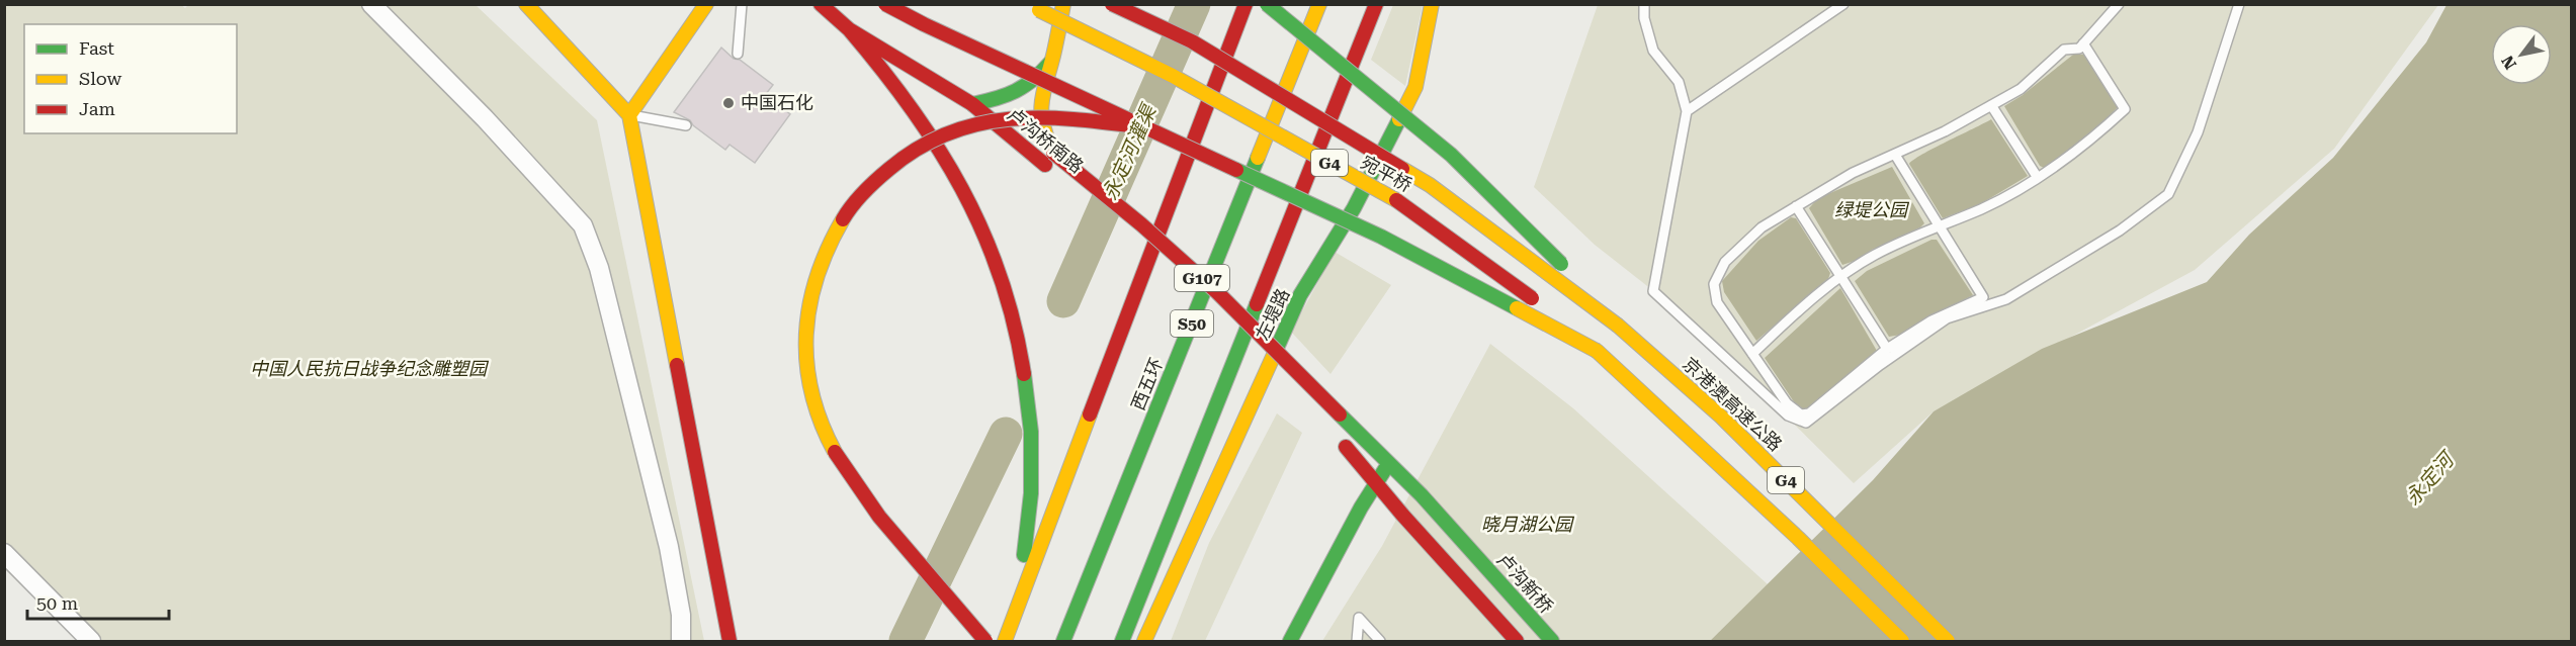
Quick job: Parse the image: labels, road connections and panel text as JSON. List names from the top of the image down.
{
  "streets": {
    "main road": [
      "卢沟桥南路",
      "G4",
      "宛平桥",
      "G107",
      "左堤路",
      "S50",
      "西五环",
      "京港澳高速公路",
      "卢沟新桥"
    ]
  },
  "crossings": [
    ["卢沟桥南路", "卢沟新桥"],
    ["G4", "宛平桥"],
    ["宛平桥", "京港澳高速公路"]
  ],
  "water": ["永定河灌渠", "永定河"],
  "parks": ["绿堤公园", "中国人民抗日战争纪念雕塑园", "晓月湖公园"],
  "places": ["中国石化"],
  "legend": ["Fast", "Slow", "Jam"],
  "scale_bar": "50 m",
  "north": "bottom left"
}
